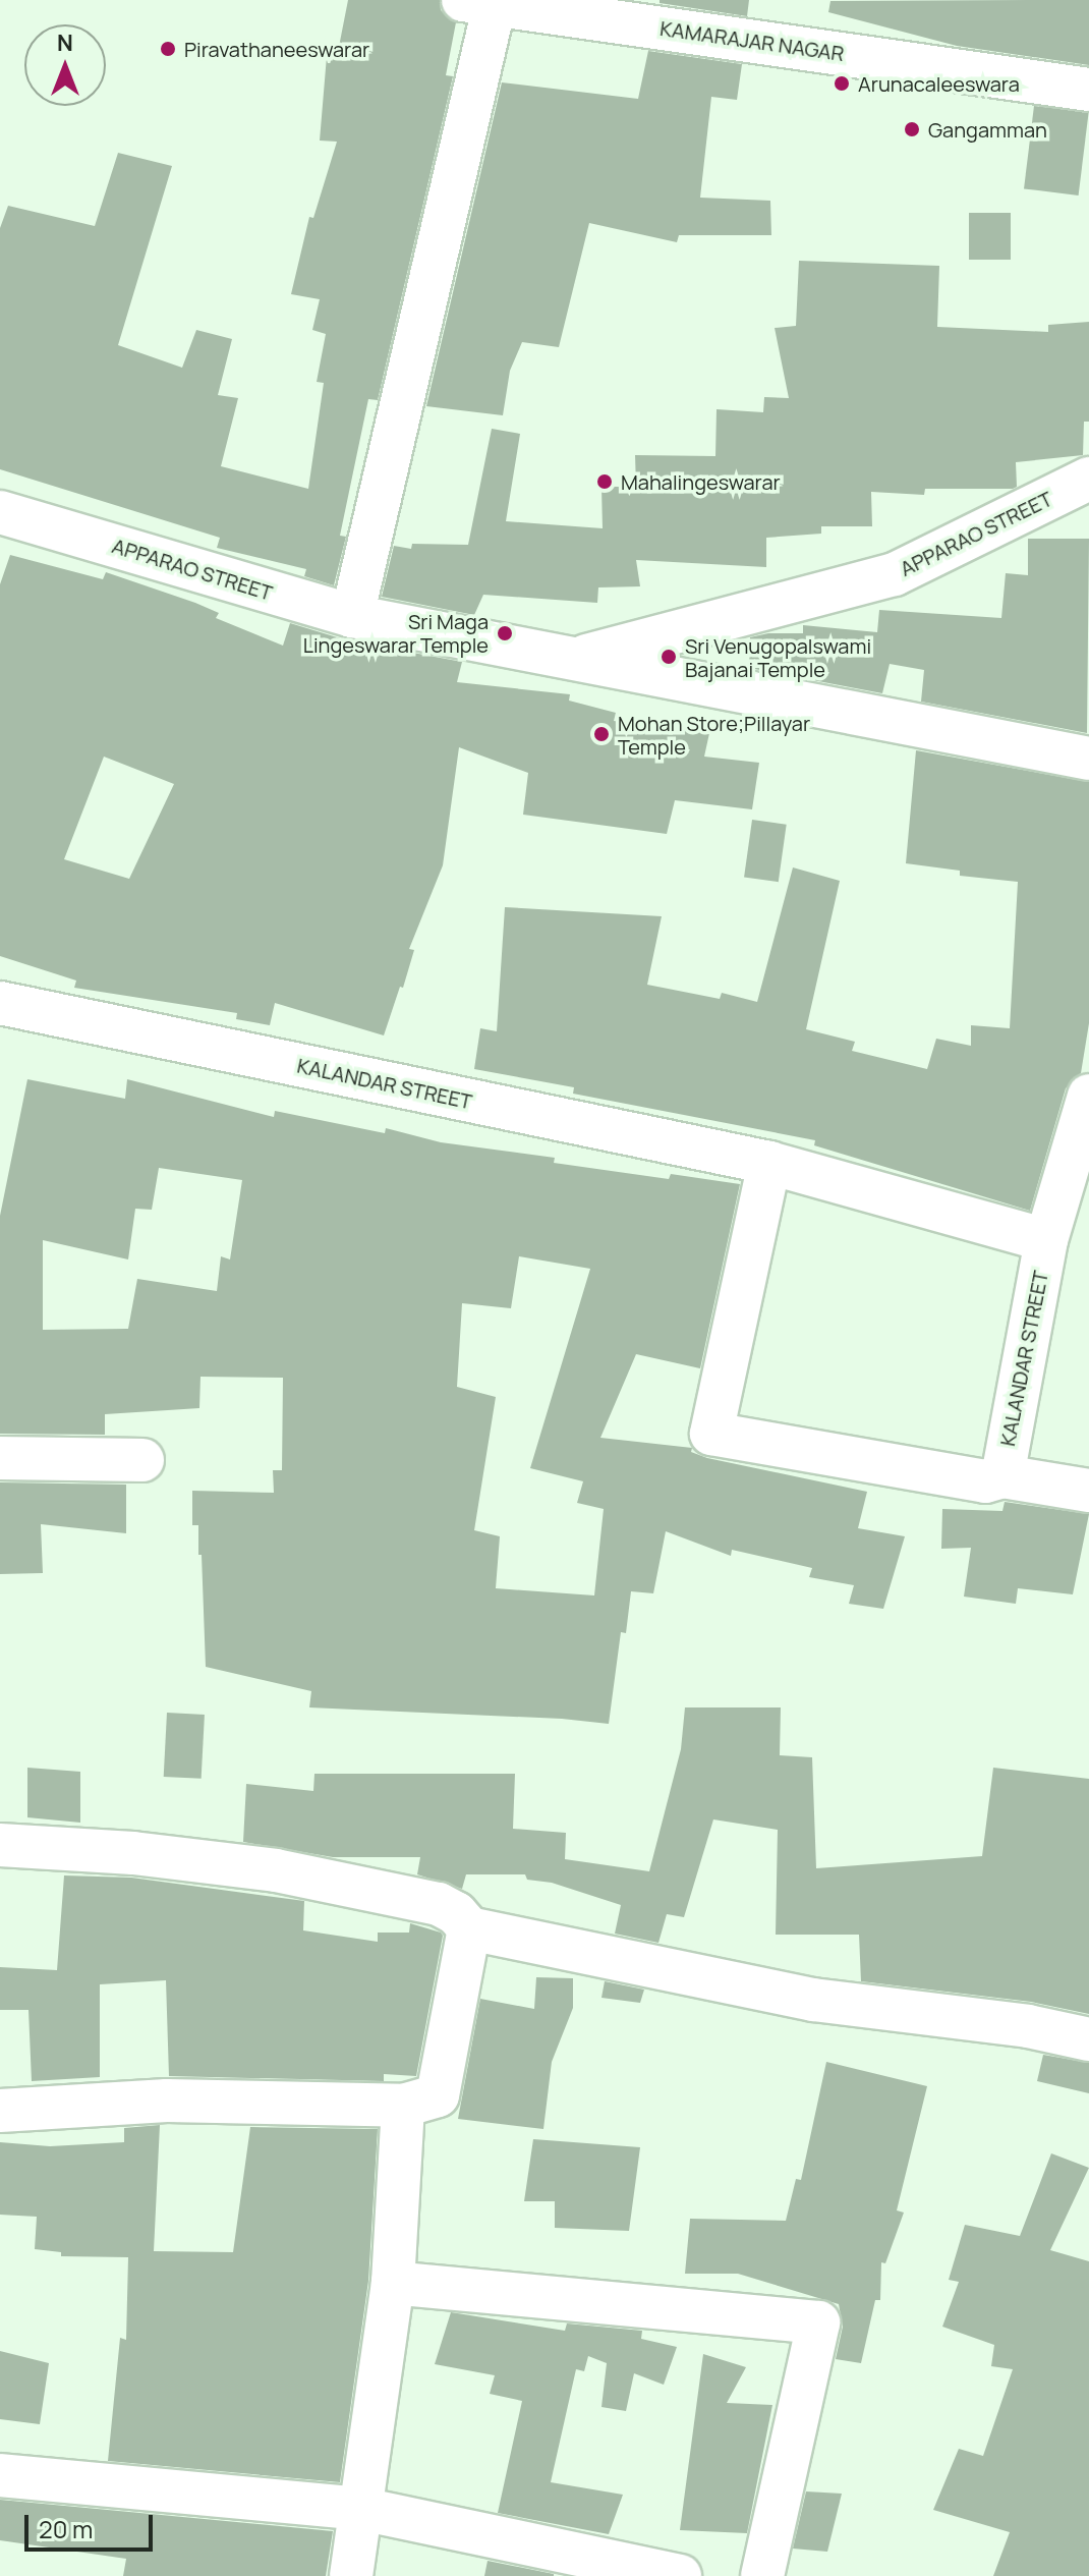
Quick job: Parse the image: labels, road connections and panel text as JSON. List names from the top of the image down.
{
  "streets": {
    "street": ["KAMARAJAR NAGAR", "APPARAO STREET", "KALANDAR STREET"]
  },
  "places": [
    "Piravathaneeswarar",
    "Arunacaleeswara",
    "Gangamman",
    "Mahalingeswarar",
    "Sri Maga Lingeswarar Temple",
    "Sri Venugopalswami Bajanai Temple",
    "Mohan Store;Pillayar Temple"
  ],
  "scale_bar": "20 m",
  "north": "top"
}
